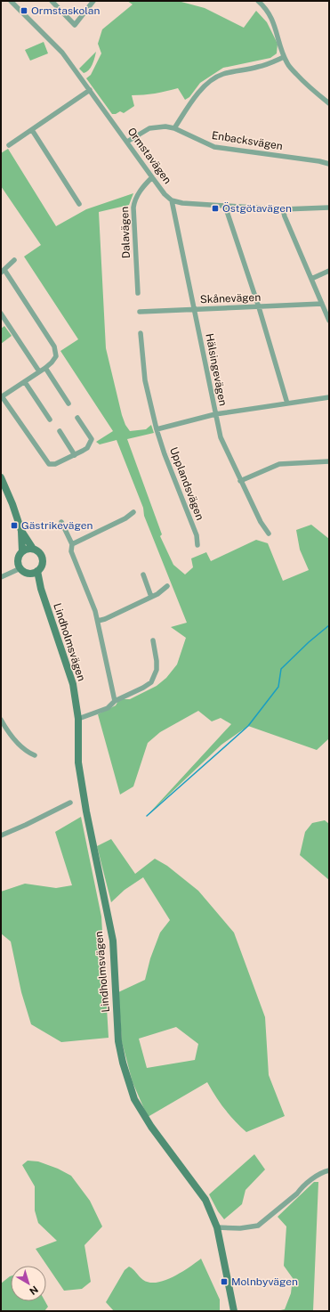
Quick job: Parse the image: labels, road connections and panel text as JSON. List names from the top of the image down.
{
  "streets": {
    "main road": ["Lindholmsvägen"],
    "street": [
      "Enbacksvägen",
      "Ormstavägen",
      "Dalavägen",
      "Skånevägen",
      "Hälsingevägen",
      "Upplandsvägen"
    ]
  },
  "crossings": [
    ["Enbacksvägen", "Ormstavägen"],
    ["Ormstavägen", "Dalavägen"],
    ["Ormstavägen", "Hälsingevägen"],
    ["Skånevägen", "Hälsingevägen"]
  ],
  "places": {
    "transit": [
      "Ormstaskolan",
      "Östgötavägen",
      "Gästrikevägen",
      "Molnbyvägen"
    ]
  },
  "north": "bottom right"
}
